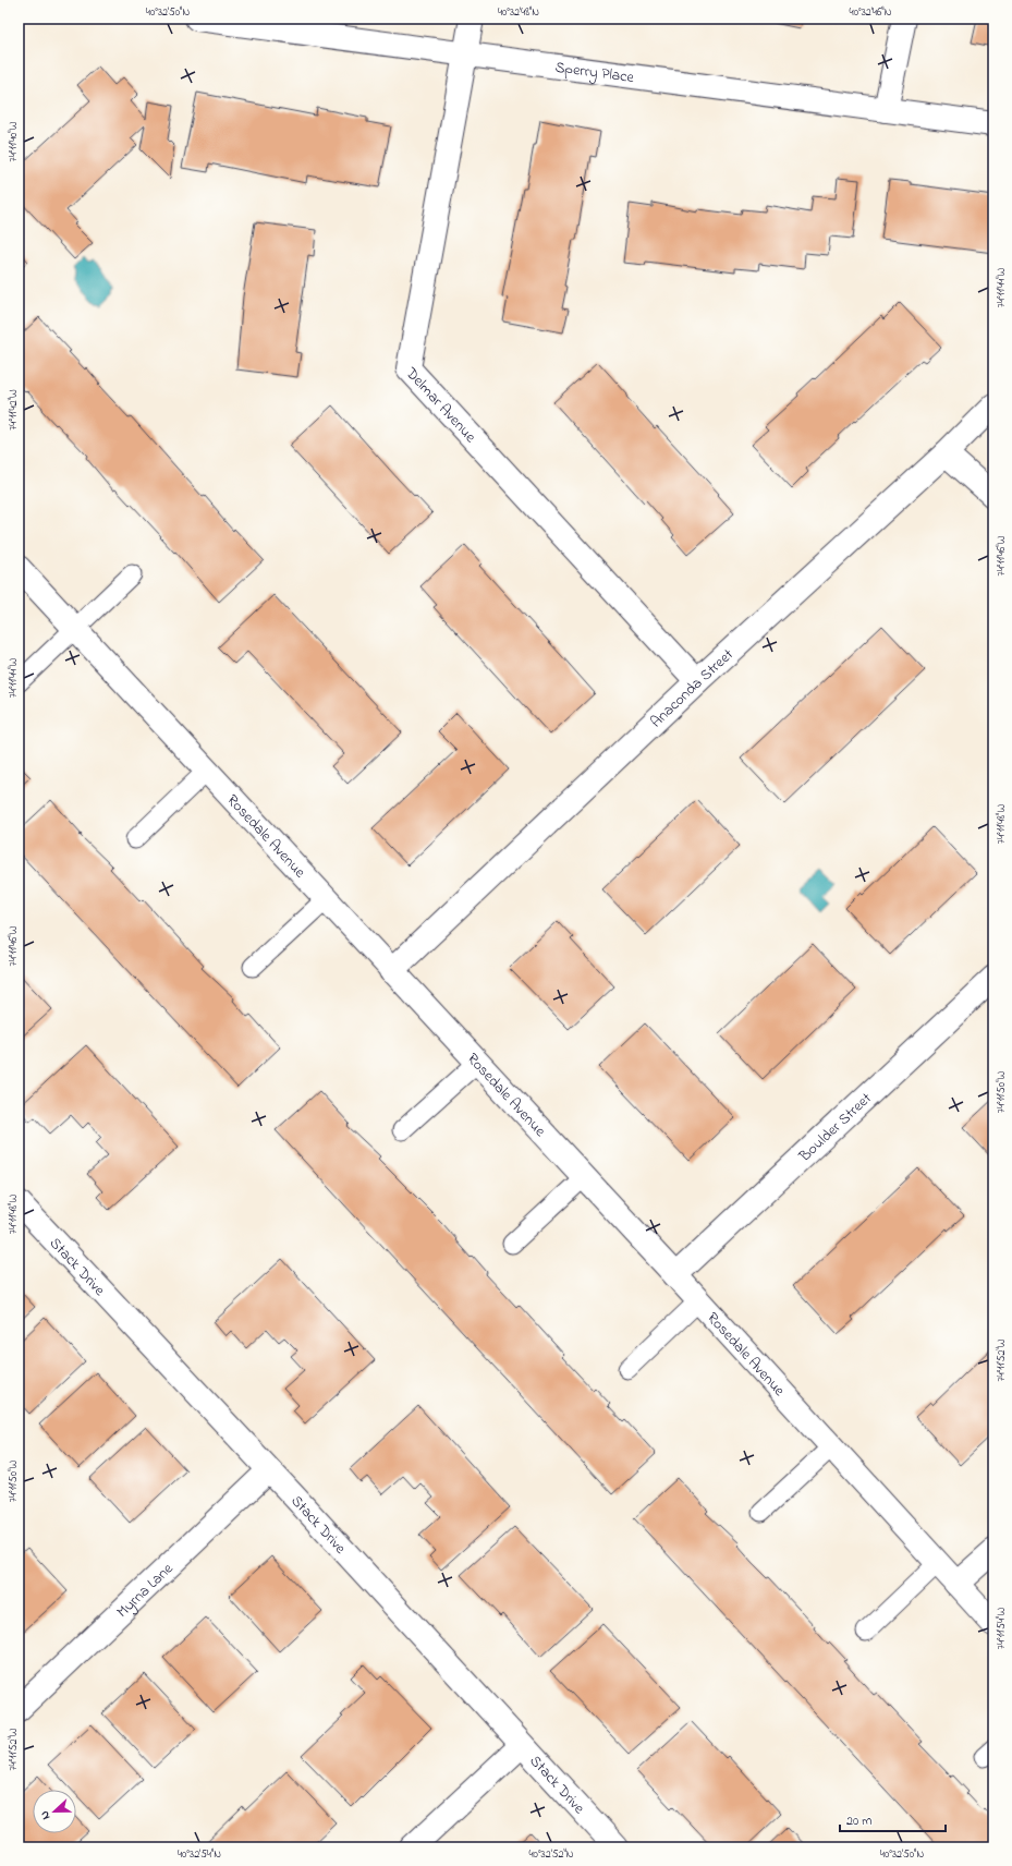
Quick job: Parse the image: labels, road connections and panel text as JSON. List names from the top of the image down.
{
  "streets": {
    "street": [
      "Sperry Place",
      "Delmar Avenue",
      "Anaconda Street",
      "Rosedale Avenue",
      "Boulder Street",
      "Stack Drive",
      "Myrna Lane"
    ]
  },
  "crossings": [
    ["Sperry Place", "Delmar Avenue"],
    ["Delmar Avenue", "Anaconda Street"],
    ["Anaconda Street", "Rosedale Avenue"],
    ["Rosedale Avenue", "Boulder Street"],
    ["Stack Drive", "Myrna Lane"]
  ],
  "scale_bar": "20 m",
  "north": "left",
  "coordinates": [
    "40°32'50\"N",
    "40°32'48\"N",
    "40°32'46\"N",
    "74°11'40\"W",
    "74°11'44\"W",
    "74°11'42\"W",
    "74°11'46\"W",
    "74°11'48\"W",
    "74°11'50\"W",
    "74°11'52\"W",
    "74°11'54\"W",
    "40°32'54\"N",
    "40°32'52\"N"
  ]
}
